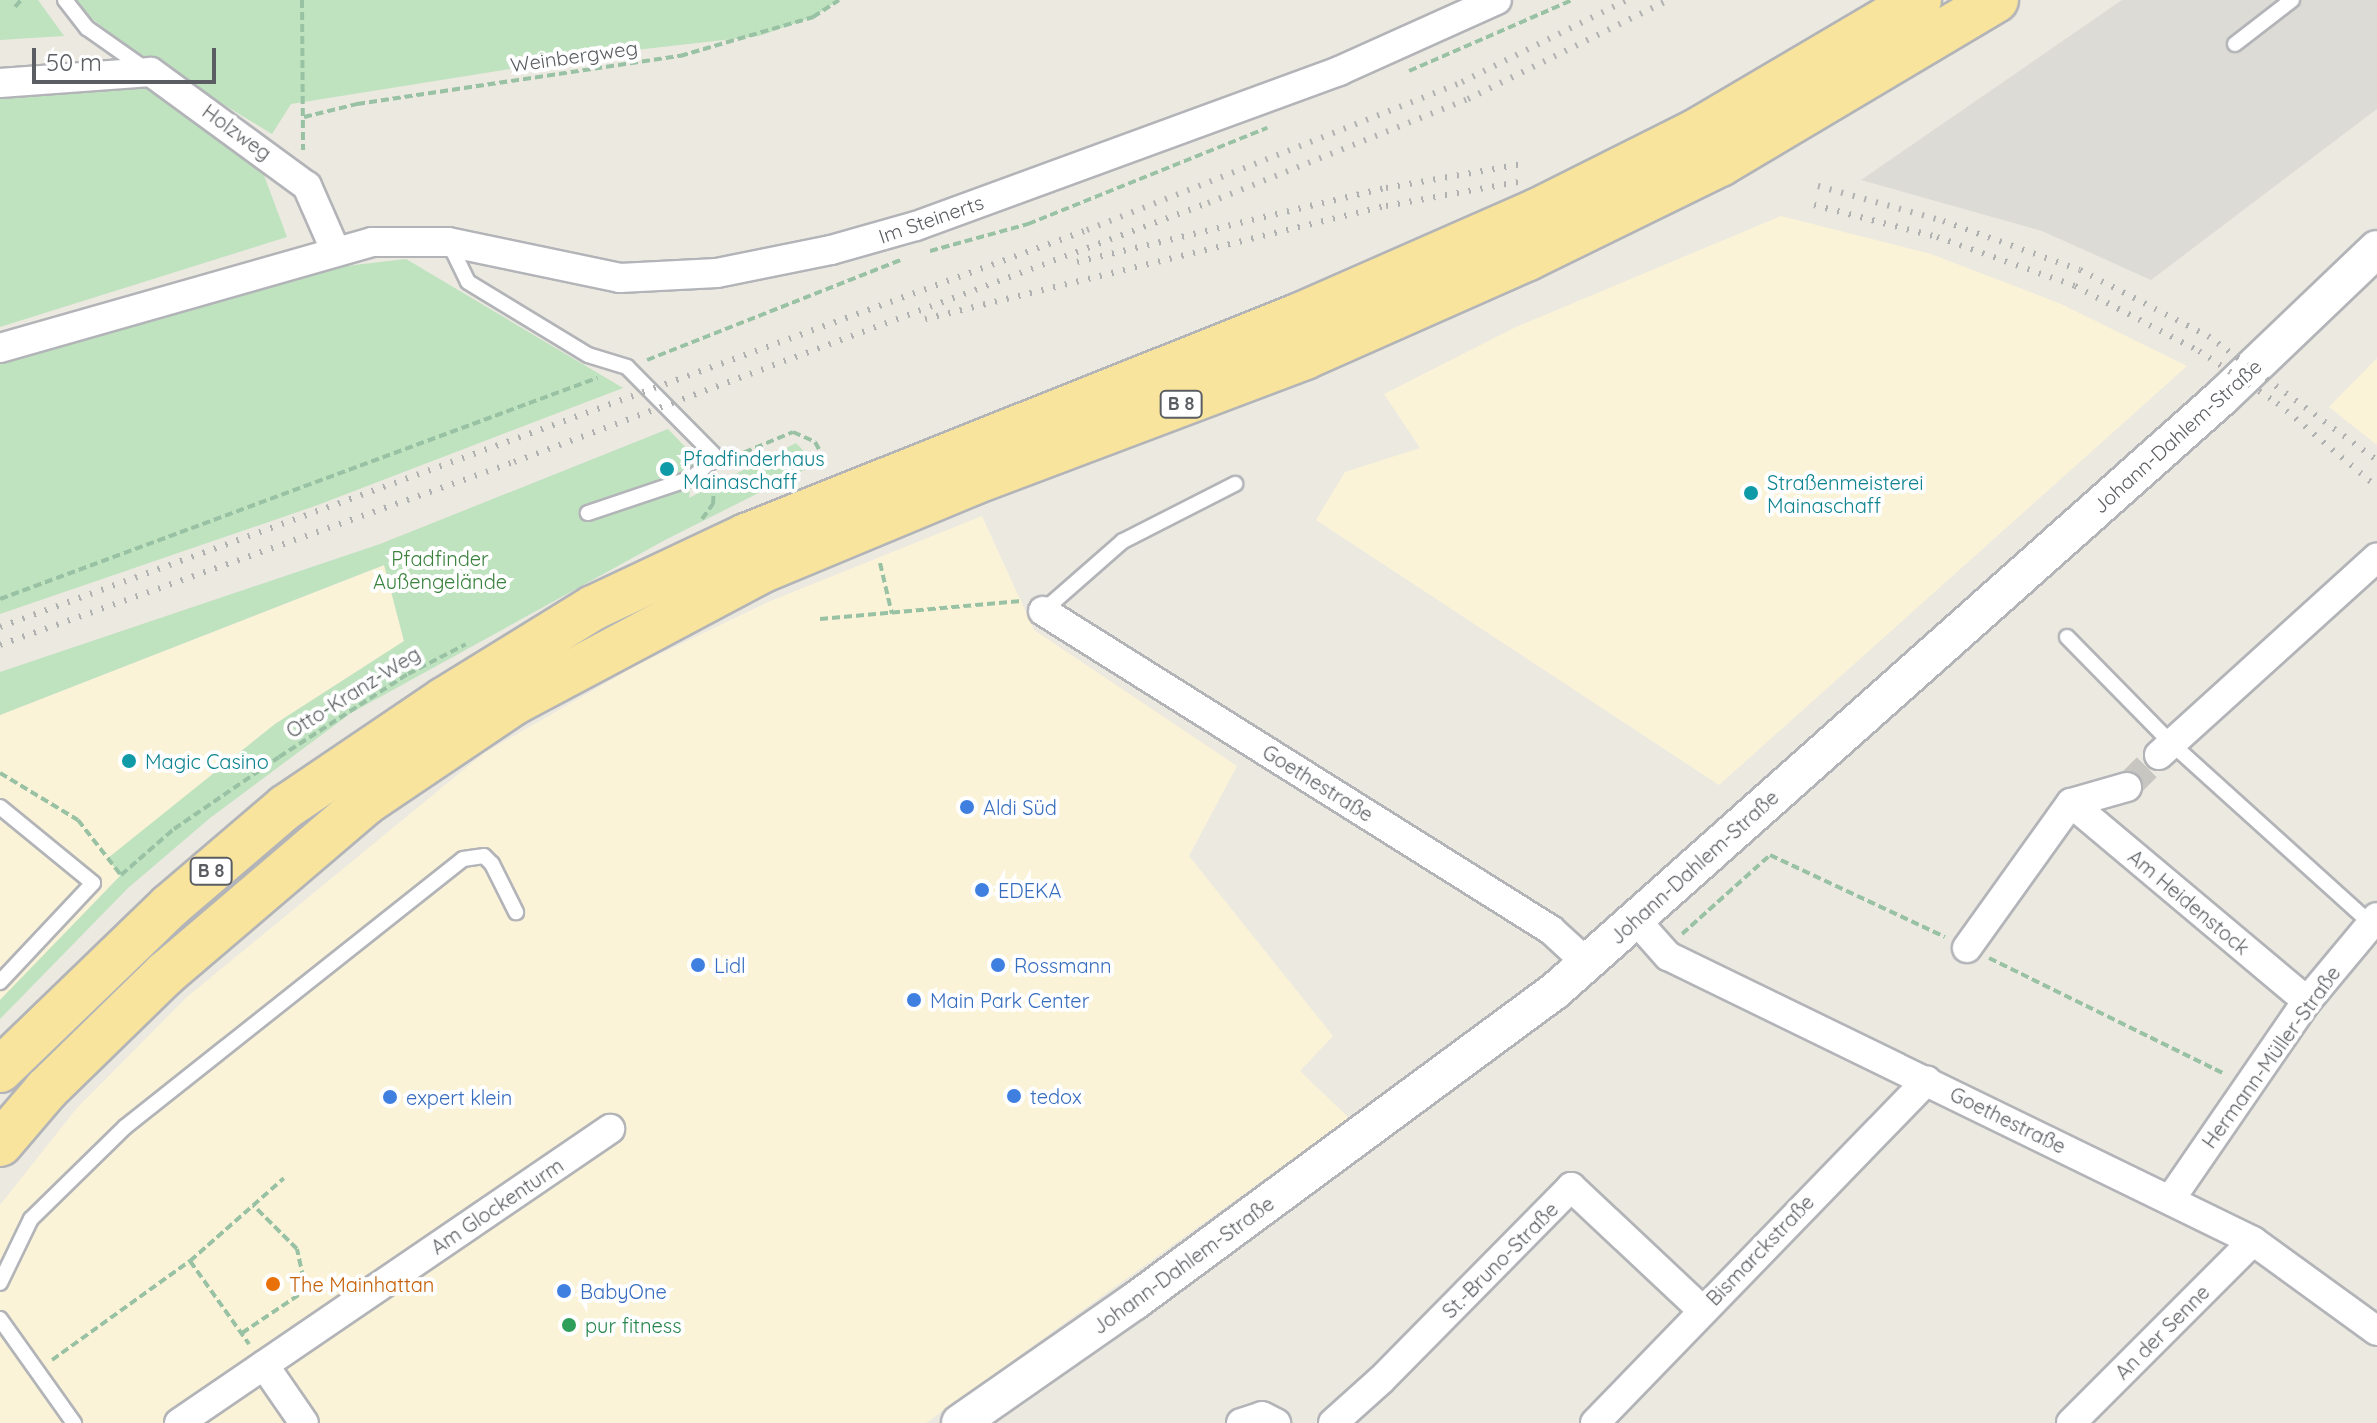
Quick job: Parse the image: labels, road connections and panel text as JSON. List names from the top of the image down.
{
  "streets": {
    "highway": ["B 8"],
    "street": [
      "Holzweg",
      "Im Steinerts",
      "Johann-Dahlem-Straße",
      "Goethestraße",
      "Am Heidenstock",
      "Hermann-Müller-Straße",
      "Am Glockenturm",
      "Bismarckstraße",
      "St.-Bruno-Straße",
      "An der Senne"
    ],
    "path": ["Weinbergweg", "Otto-Kranz-Weg"]
  },
  "crossings": [
    ["Holzweg", "Im Steinerts"],
    ["Johann-Dahlem-Straße", "Goethestraße"],
    ["Goethestraße", "Hermann-Müller-Straße"],
    ["Goethestraße", "Bismarckstraße"],
    ["Goethestraße", "An der Senne"],
    ["Am Heidenstock", "Hermann-Müller-Straße"],
    ["Bismarckstraße", "St.-Bruno-Straße"]
  ],
  "parks": ["Pfadfinder Außengelände"],
  "places": [
    "Pfadfinderhaus Mainaschaff",
    "Straßenmeisterei Mainaschaff",
    "Magic Casino",
    "Aldi Süd",
    "EDEKA",
    "Lidl",
    "Rossmann",
    "Main Park Center",
    "tedox",
    "expert klein",
    "The Mainhattan",
    "BabyOne",
    "pur fitness"
  ],
  "scale_bar": "50 m"
}
